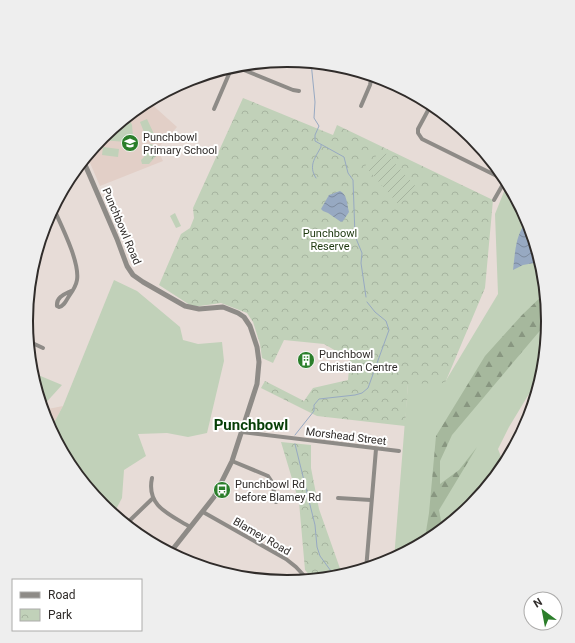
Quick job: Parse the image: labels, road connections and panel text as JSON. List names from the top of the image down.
{
  "streets": {
    "street": ["Punchbowl Road", "Morshead Street", "Blamey Road"]
  },
  "crossings": [
    ["Punchbowl Road", "Morshead Street"],
    ["Punchbowl Road", "Blamey Road"]
  ],
  "districts": ["Punchbowl"],
  "parks": ["Punchbowl Reserve"],
  "places": {
    "school or university": ["Punchbowl Primary School"],
    "building": ["Punchbowl Christian Centre"],
    "bus stop": ["Punchbowl Rd before Blamey Rd"]
  },
  "legend": ["Road", "Park"],
  "north": "top left"
}
